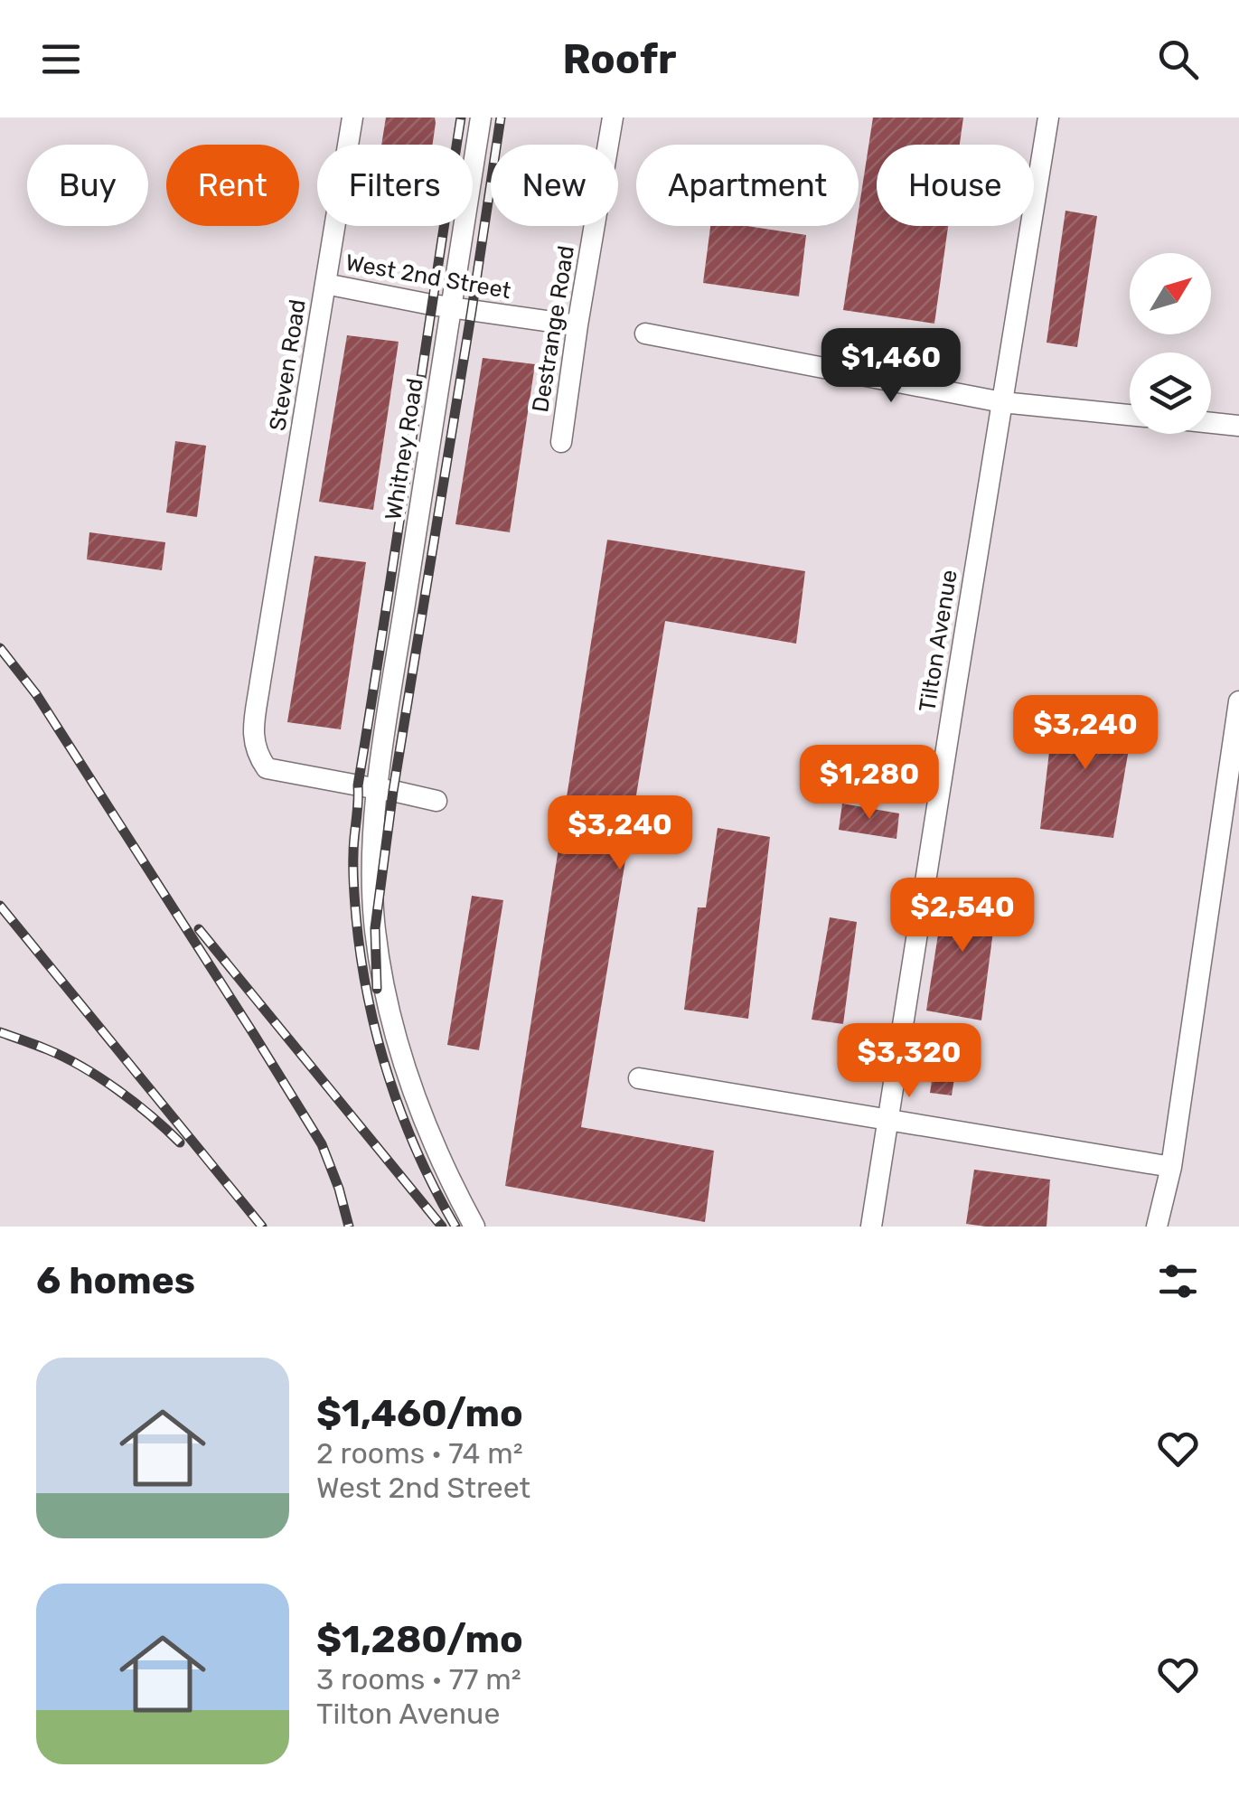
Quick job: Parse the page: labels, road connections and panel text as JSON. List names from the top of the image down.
{
  "streets": {
    "street": [
      "West 2nd Street",
      "Destrange Road",
      "Steven Road",
      "Whitney Road",
      "Tilton Avenue"
    ]
  },
  "crossings": [
    ["West 2nd Street", "Destrange Road"],
    ["West 2nd Street", "Steven Road"],
    ["West 2nd Street", "Whitney Road"],
    ["Steven Road", "Whitney Road"]
  ],
  "north": "top right",
  "page": {
    "header": "Roofr",
    "chip": [
      "Buy",
      "Rent",
      "Filters",
      "New",
      "Apartment",
      "House"
    ],
    "price": [
      "$1,460",
      "$3,240",
      "$1,280",
      "$3,240",
      "$2,540",
      "$3,320"
    ],
    "heading": "6 homes",
    "list": [
      {
        "name": "$1,460/mo",
        "note": "2 rooms · 74 m² · West 2nd Street"
      },
      {
        "name": "$1,280/mo",
        "note": "3 rooms · 77 m² · Tilton Avenue"
      }
    ]
  }
}
